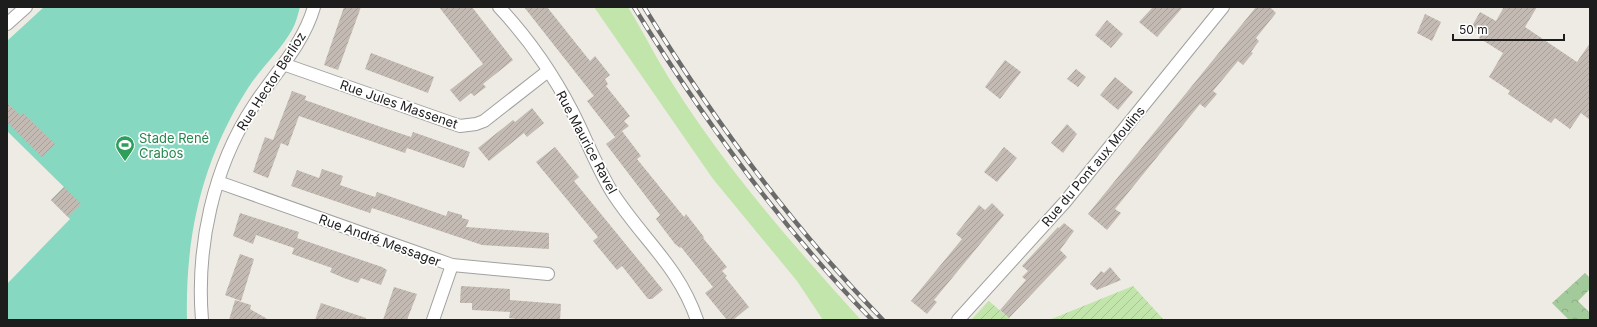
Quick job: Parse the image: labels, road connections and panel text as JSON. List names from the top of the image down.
{
  "streets": {
    "street": [
      "Rue Hector Berlioz",
      "Rue Jules Massenet",
      "Rue Maurice Ravel",
      "Rue du Pont aux Moulins",
      "Rue André Messager"
    ]
  },
  "crossings": [
    ["Rue Hector Berlioz", "Rue Jules Massenet"],
    ["Rue Hector Berlioz", "Rue André Messager"],
    ["Rue Jules Massenet", "Rue Maurice Ravel"]
  ],
  "places": {
    "sports": ["Stade René Crabos"]
  },
  "scale_bar": "50 m"
}
